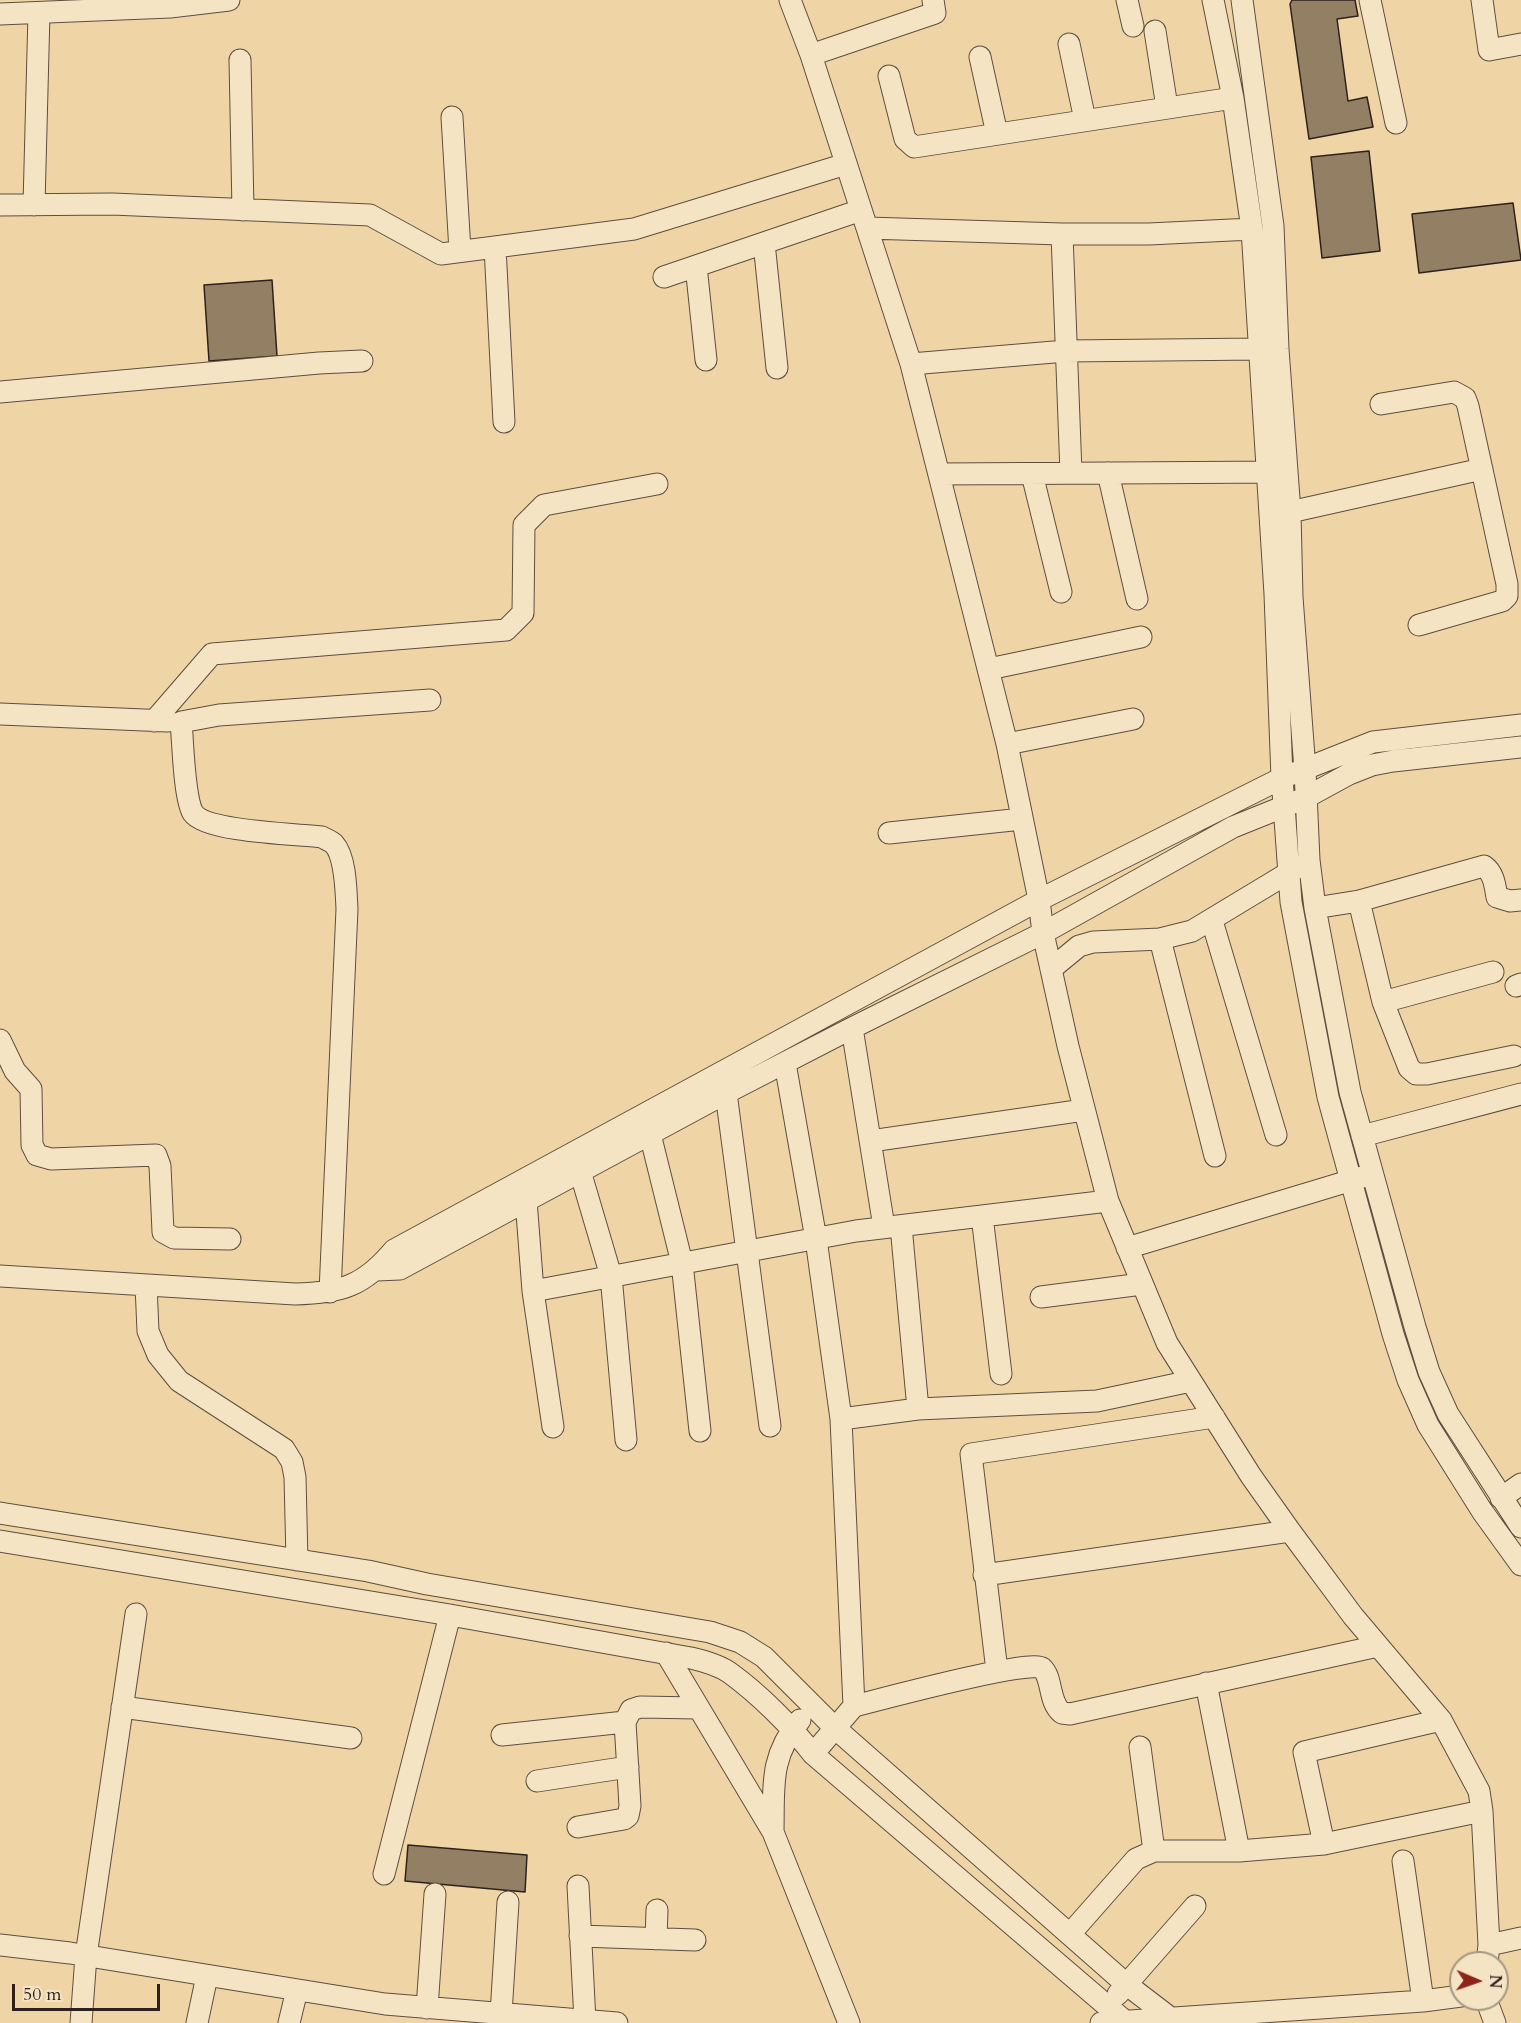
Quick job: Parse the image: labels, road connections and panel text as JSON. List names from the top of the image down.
{
  "scale_bar": "50 m",
  "north": "right"
}
